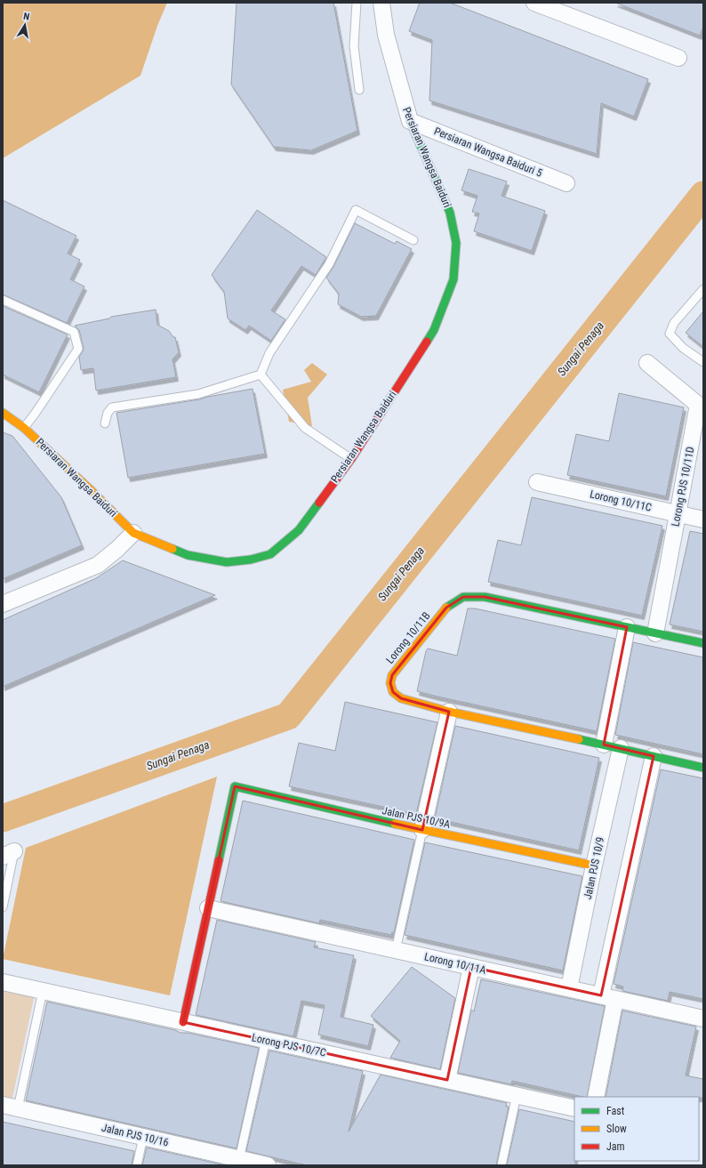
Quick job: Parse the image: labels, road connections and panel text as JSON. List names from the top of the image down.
{
  "streets": {
    "street": [
      "Persiaran Wangsa Baiduri 5",
      "Persiaran Wangsa Baiduri",
      "Lorong PJS 10/11D",
      "Lorong 10/11C",
      "Lorong 10/11B",
      "Jalan PJS 10/9A",
      "Jalan PJS 10/9",
      "Lorong 10/11A",
      "Lorong PJS 10/7C",
      "Jalan PJS 10/16"
    ]
  },
  "crossings": [
    ["Persiaran Wangsa Baiduri 5", "Persiaran Wangsa Baiduri"],
    ["Lorong PJS 10/11D", "Lorong 10/11C"],
    ["Lorong PJS 10/11D", "Lorong 10/11B"],
    ["Lorong 10/11B", "Jalan PJS 10/9"],
    ["Jalan PJS 10/9A", "Jalan PJS 10/9"],
    ["Jalan PJS 10/9A", "Lorong 10/11A"],
    ["Jalan PJS 10/9", "Lorong 10/11A"]
  ],
  "water": ["Sungai Penaga"],
  "legend": ["Fast", "Slow", "Jam"],
  "north": "top"
}
